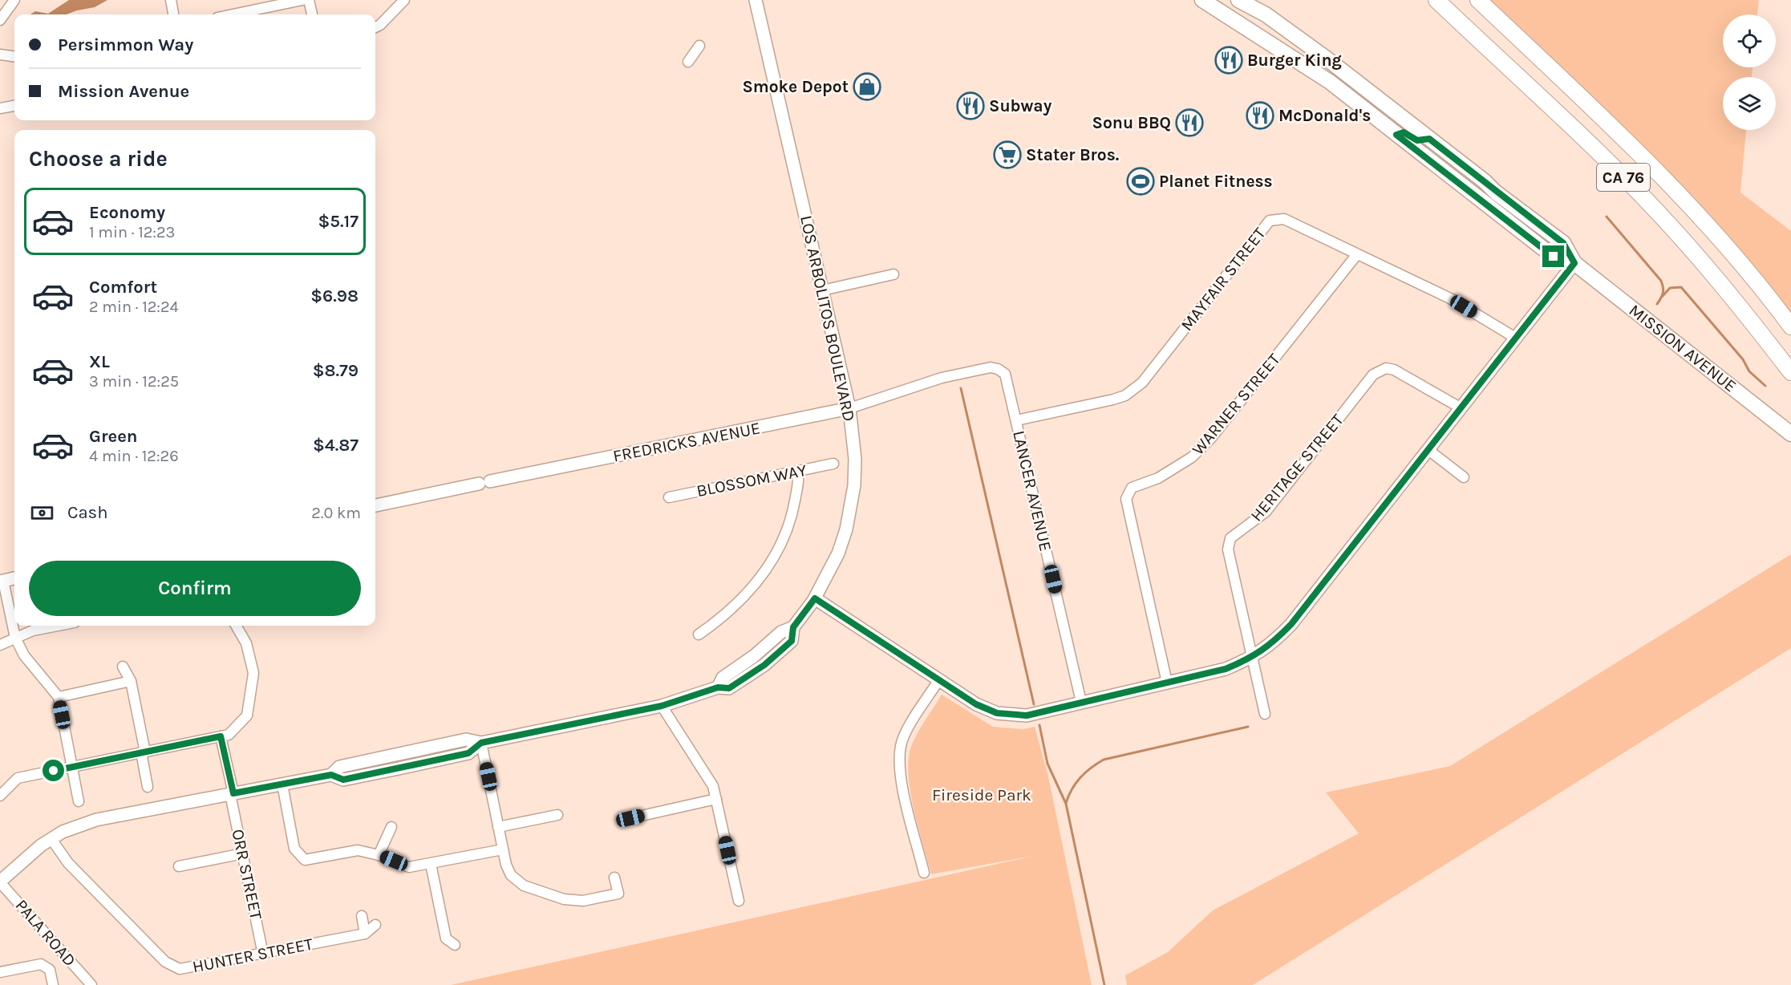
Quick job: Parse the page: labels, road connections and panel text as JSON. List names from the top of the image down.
{
  "streets": {
    "highway": ["CA 76"],
    "main road": ["MISSION AVENUE"],
    "street": [
      "MAYFAIR STREET",
      "LOS ARBOLITOS BOULEVARD",
      "WARNER STREET",
      "FREDRICKS AVENUE",
      "HERITAGE STREET",
      "BLOSSOM WAY",
      "LANCER AVENUE",
      "ORR STREET",
      "PALA ROAD",
      "HUNTER STREET"
    ]
  },
  "crossings": [
    ["MAYFAIR STREET", "WARNER STREET"],
    ["MAYFAIR STREET", "LANCER AVENUE"],
    ["LOS ARBOLITOS BOULEVARD", "FREDRICKS AVENUE"],
    ["LOS ARBOLITOS BOULEVARD", "ORR STREET"],
    ["LOS ARBOLITOS BOULEVARD", "PALA ROAD"],
    ["LOS ARBOLITOS BOULEVARD", "HUNTER STREET"],
    ["FREDRICKS AVENUE", "LANCER AVENUE"],
    ["ORR STREET", "HUNTER STREET"]
  ],
  "parks": ["Fireside Park"],
  "places": {
    "restaurant": [
      "Burger King",
      "Subway",
      "McDonald's",
      "Sonu BBQ"
    ],
    "shop": ["Smoke Depot"],
    "supermarket": ["Stater Bros."],
    "sports": ["Planet Fitness"]
  },
  "page": {
    "banner": ["Persimmon Way", "Mission Avenue"],
    "heading": "Choose a ride",
    "list": [
      {
        "name": "Economy",
        "note": "1 min · 12:23",
        "value": "$5.17"
      },
      {
        "name": "Comfort",
        "note": "2 min · 12:24",
        "value": "$6.98"
      },
      {
        "name": "XL",
        "note": "3 min · 12:25",
        "value": "$8.79"
      },
      {
        "name": "Green",
        "note": "4 min · 12:26",
        "value": "$4.87"
      }
    ],
    "pay": ["Cash", "2.0 km"],
    "buttons": "Confirm"
  }
}
